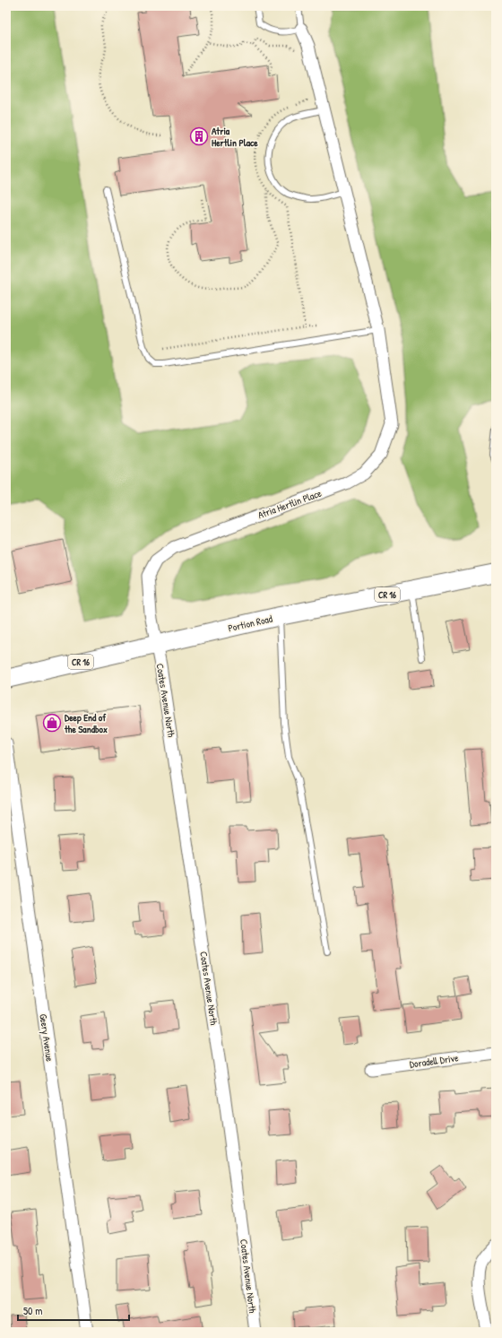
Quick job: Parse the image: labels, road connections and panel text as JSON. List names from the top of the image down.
{
  "streets": {
    "main road": ["CR 16", "Portion Road"],
    "street": [
      "Atria Hertlin Place",
      "Coates Avenue North",
      "Geery Avenue",
      "Doradell Drive"
    ]
  },
  "crossings": [
    ["Atria Hertlin Place", "Portion Road"],
    ["Atria Hertlin Place", "Coates Avenue North"],
    ["Portion Road", "Coates Avenue North"]
  ],
  "places": {
    "building": ["Atria Hertlin Place"],
    "shop": ["Deep End of the Sandbox"]
  },
  "scale_bar": "50 m"
}
